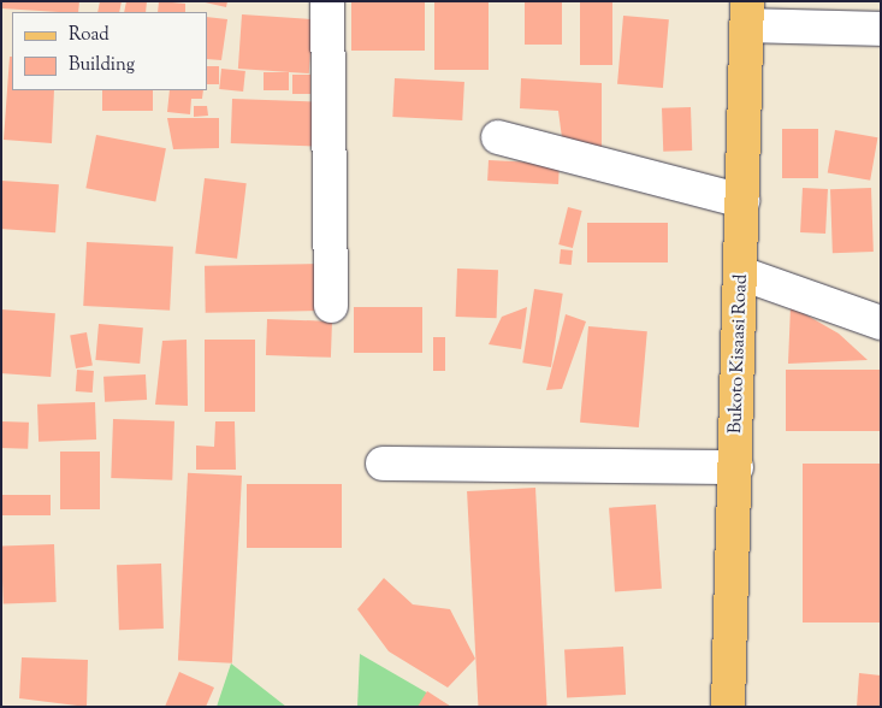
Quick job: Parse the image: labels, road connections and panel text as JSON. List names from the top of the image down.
{
  "streets": {
    "main road": ["Bukoto Kisaasi Road"]
  },
  "legend": ["Road", "Building"]
}
